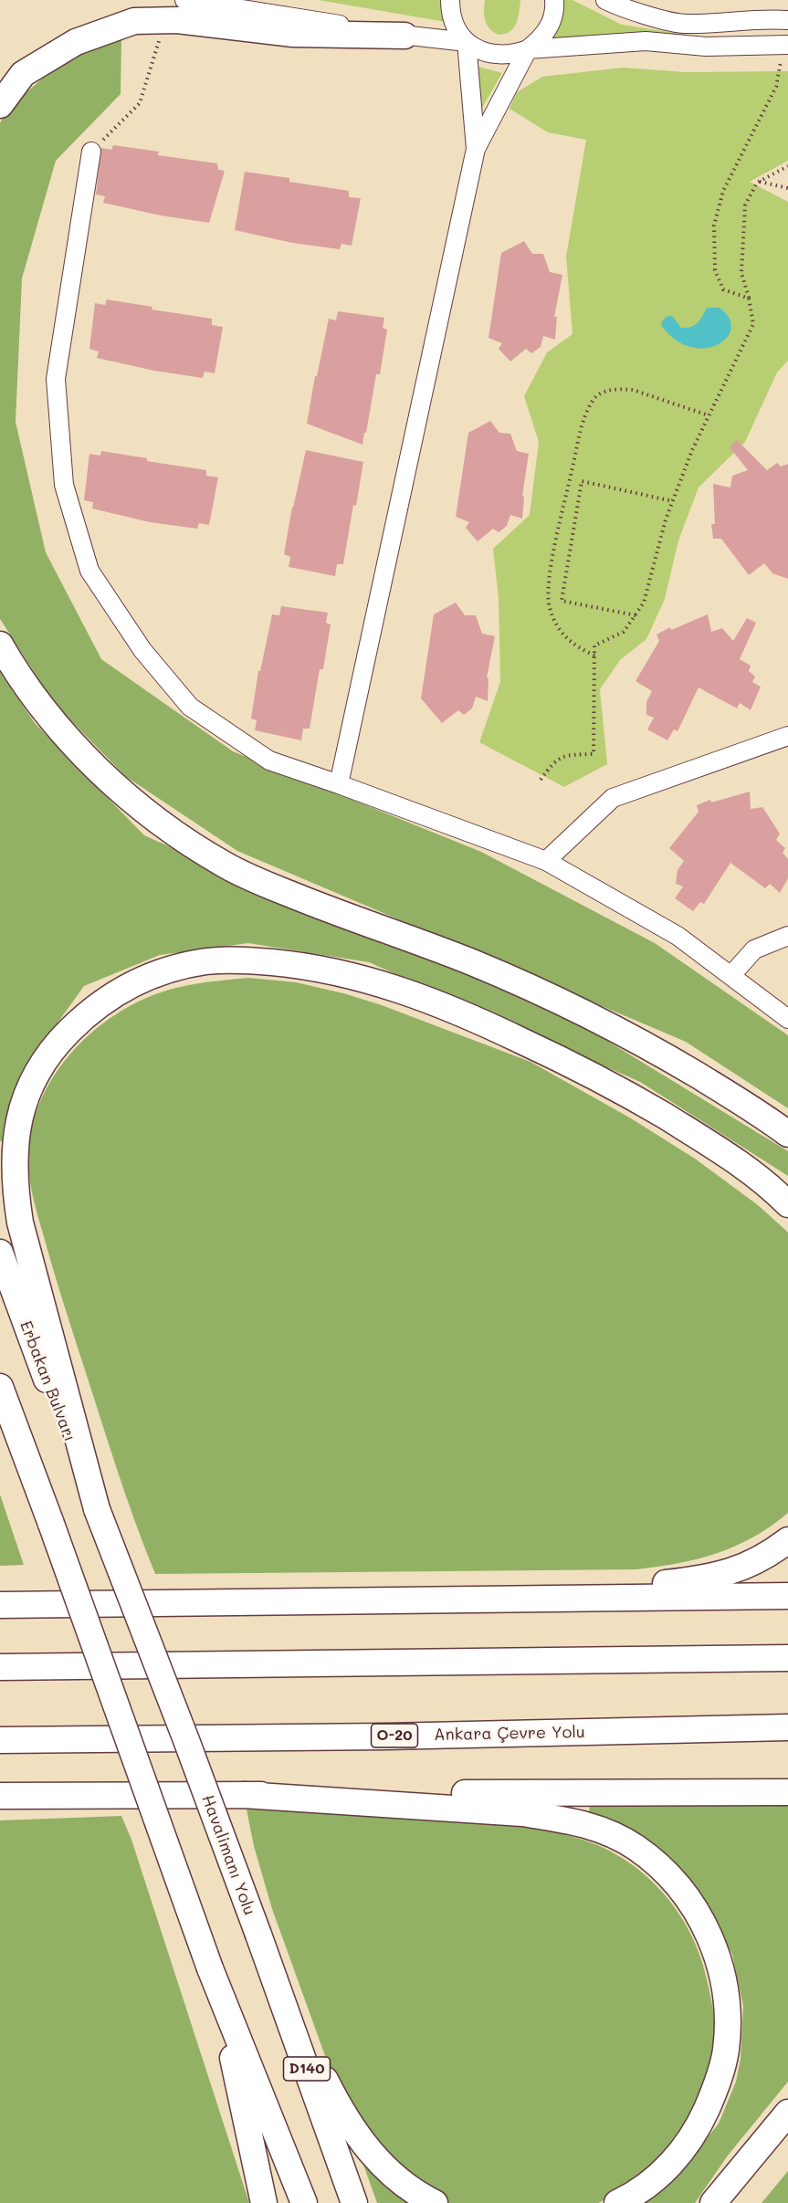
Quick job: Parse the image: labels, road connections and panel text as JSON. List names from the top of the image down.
{
  "streets": {
    "highway": [
      "Erbakan Bulvarı",
      "Ankara Çevre Yolu",
      "O-20",
      "Havalimanı Yolu",
      "D140"
    ]
  },
  "crossings": [
    ["Erbakan Bulvarı", "Havalimanı Yolu"]
  ]
}
